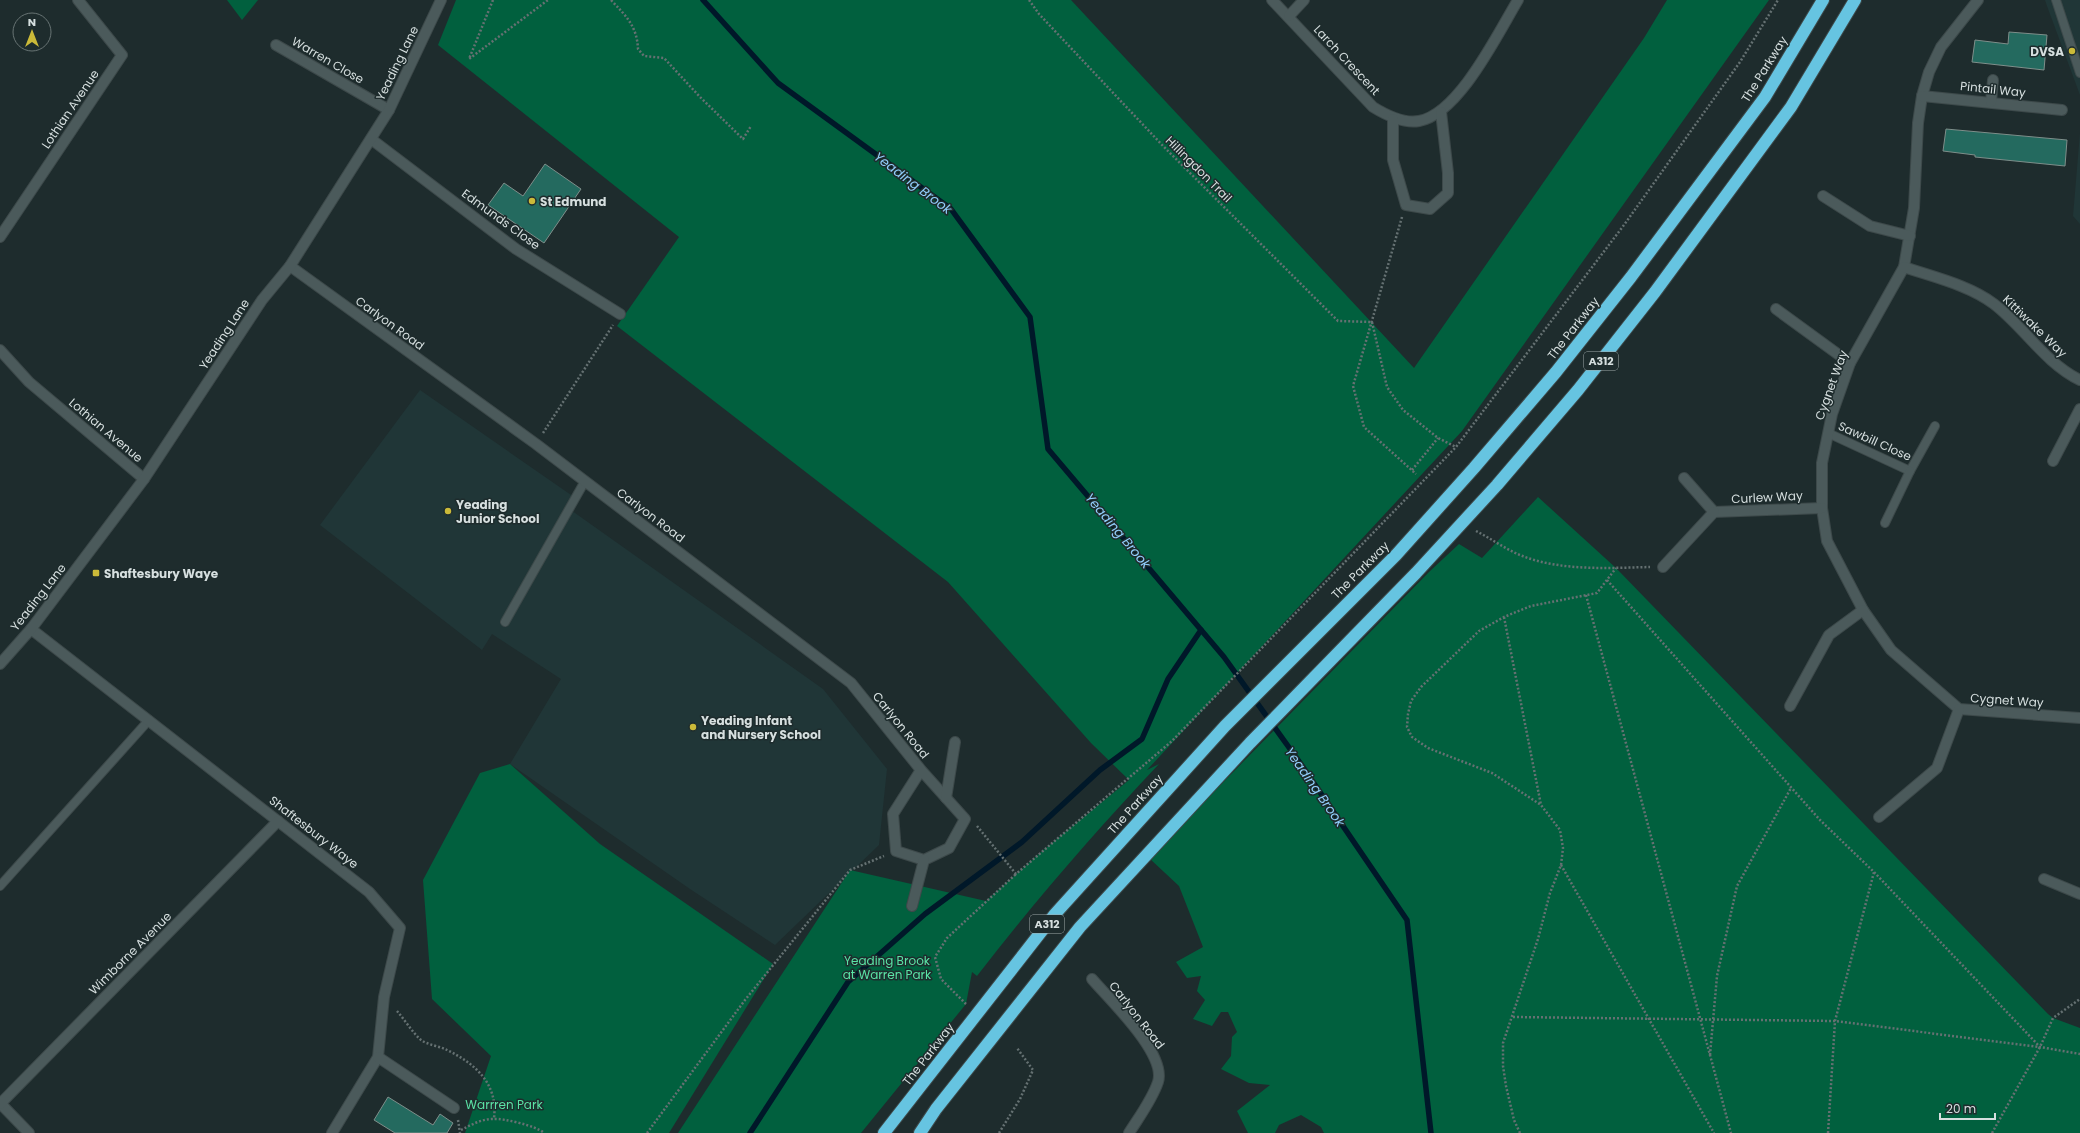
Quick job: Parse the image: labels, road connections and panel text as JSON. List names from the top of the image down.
{
  "streets": {
    "highway": ["The Parkway", "A312"],
    "street": [
      "Warren Close",
      "Larch Crescent",
      "Yeading Lane",
      "Pintail Way",
      "Lothian Avenue",
      "Edmunds Close",
      "Carlyon Road",
      "Kittiwake Way",
      "Cygnet Way",
      "Curlew Way",
      "Shaftesbury Waye",
      "Wimborne Avenue"
    ],
    "lane": ["Sawbill Close"],
    "path": ["Hillingdon Trail"]
  },
  "crossings": [
    ["Warren Close", "Yeading Lane"],
    ["Yeading Lane", "Lothian Avenue"],
    ["Yeading Lane", "Edmunds Close"],
    ["Yeading Lane", "Carlyon Road"],
    ["Yeading Lane", "Shaftesbury Waye"],
    ["Pintail Way", "Cygnet Way"],
    ["Kittiwake Way", "Cygnet Way"],
    ["Cygnet Way", "Sawbill Close"],
    ["Cygnet Way", "Curlew Way"],
    ["Shaftesbury Waye", "Wimborne Avenue"]
  ],
  "water": ["Yeading Brook"],
  "parks": ["Yeading Brook at Warren Park", "Warrren Park"],
  "places": {
    "other": [
      "DVSA",
      "St Edmund",
      "Yeading Junior School",
      "Yeading Infant and Nursery School"
    ],
    "transit": ["Shaftesbury Waye"]
  },
  "scale_bar": "20 m",
  "north": "top"
}
